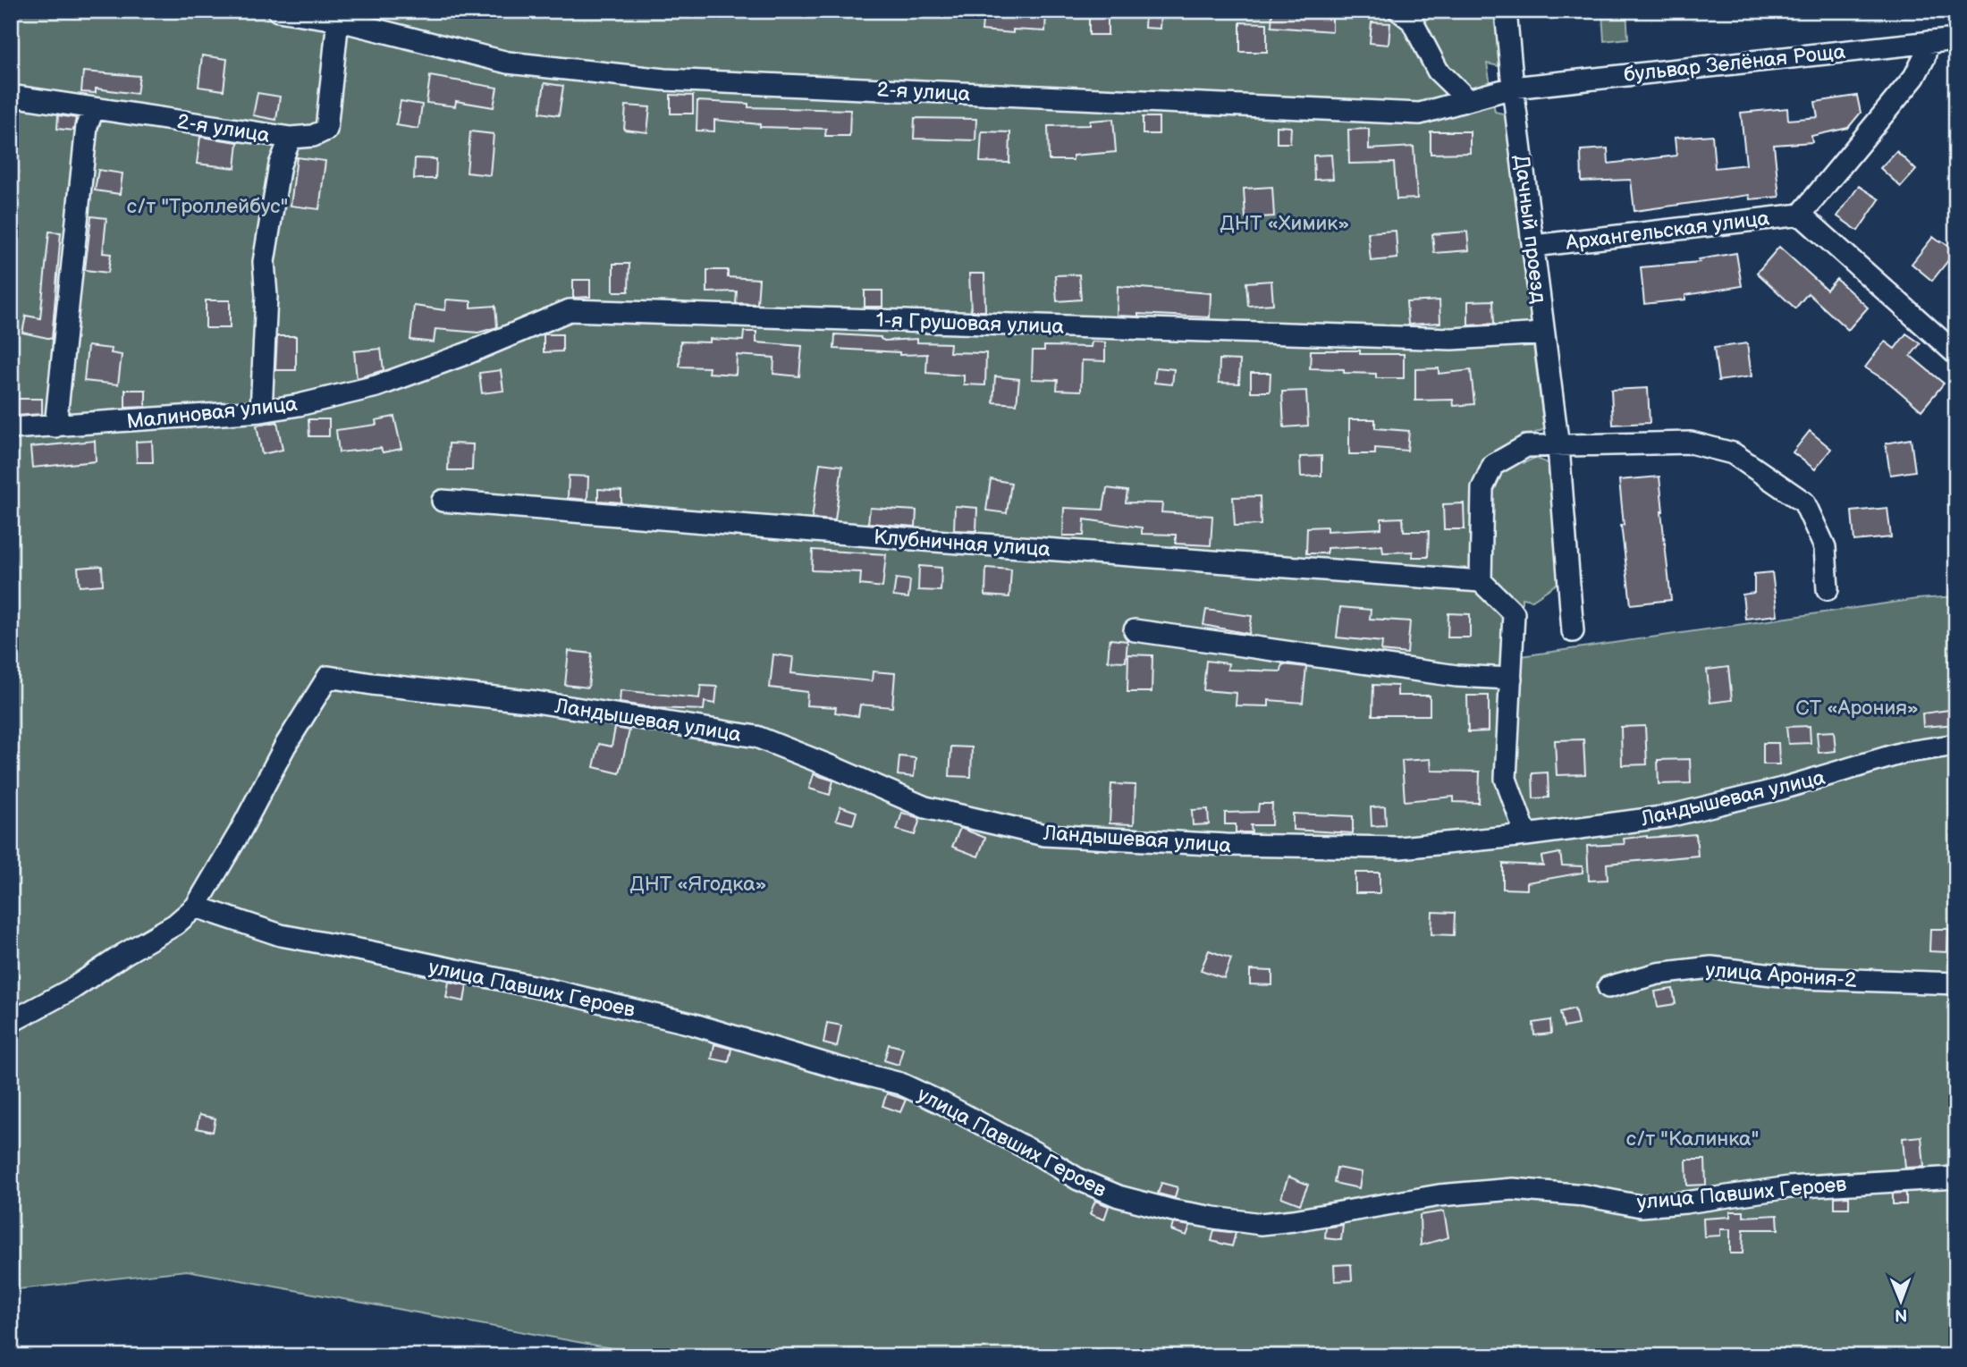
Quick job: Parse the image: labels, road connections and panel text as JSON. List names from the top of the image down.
{
  "streets": {
    "street": [
      "бульвар Зелёная Роща",
      "2-я улица",
      "Дачный проезд",
      "Архангельская улица",
      "1-я Грушовая улица",
      "Малиновая улица",
      "Клубничная улица",
      "Ландышевая улица",
      "улица Арония-2",
      "улица Павших Героев"
    ]
  },
  "crossings": [
    ["бульвар Зелёная Роща", "2-я улица"],
    ["бульвар Зелёная Роща", "Дачный проезд"],
    ["2-я улица", "Дачный проезд"],
    ["Дачный проезд", "Архангельская улица"],
    ["Дачный проезд", "1-я Грушовая улица"],
    ["1-я Грушовая улица", "Малиновая улица"],
    ["Ландышевая улица", "улица Павших Героев"]
  ],
  "parks": [
    "с/т \"Троллейбус\"",
    "ДНТ «Химик»",
    "СТ «Арония»",
    "ДНТ «Ягодка»",
    "с/т \"Калинка\""
  ],
  "north": "bottom"
}
